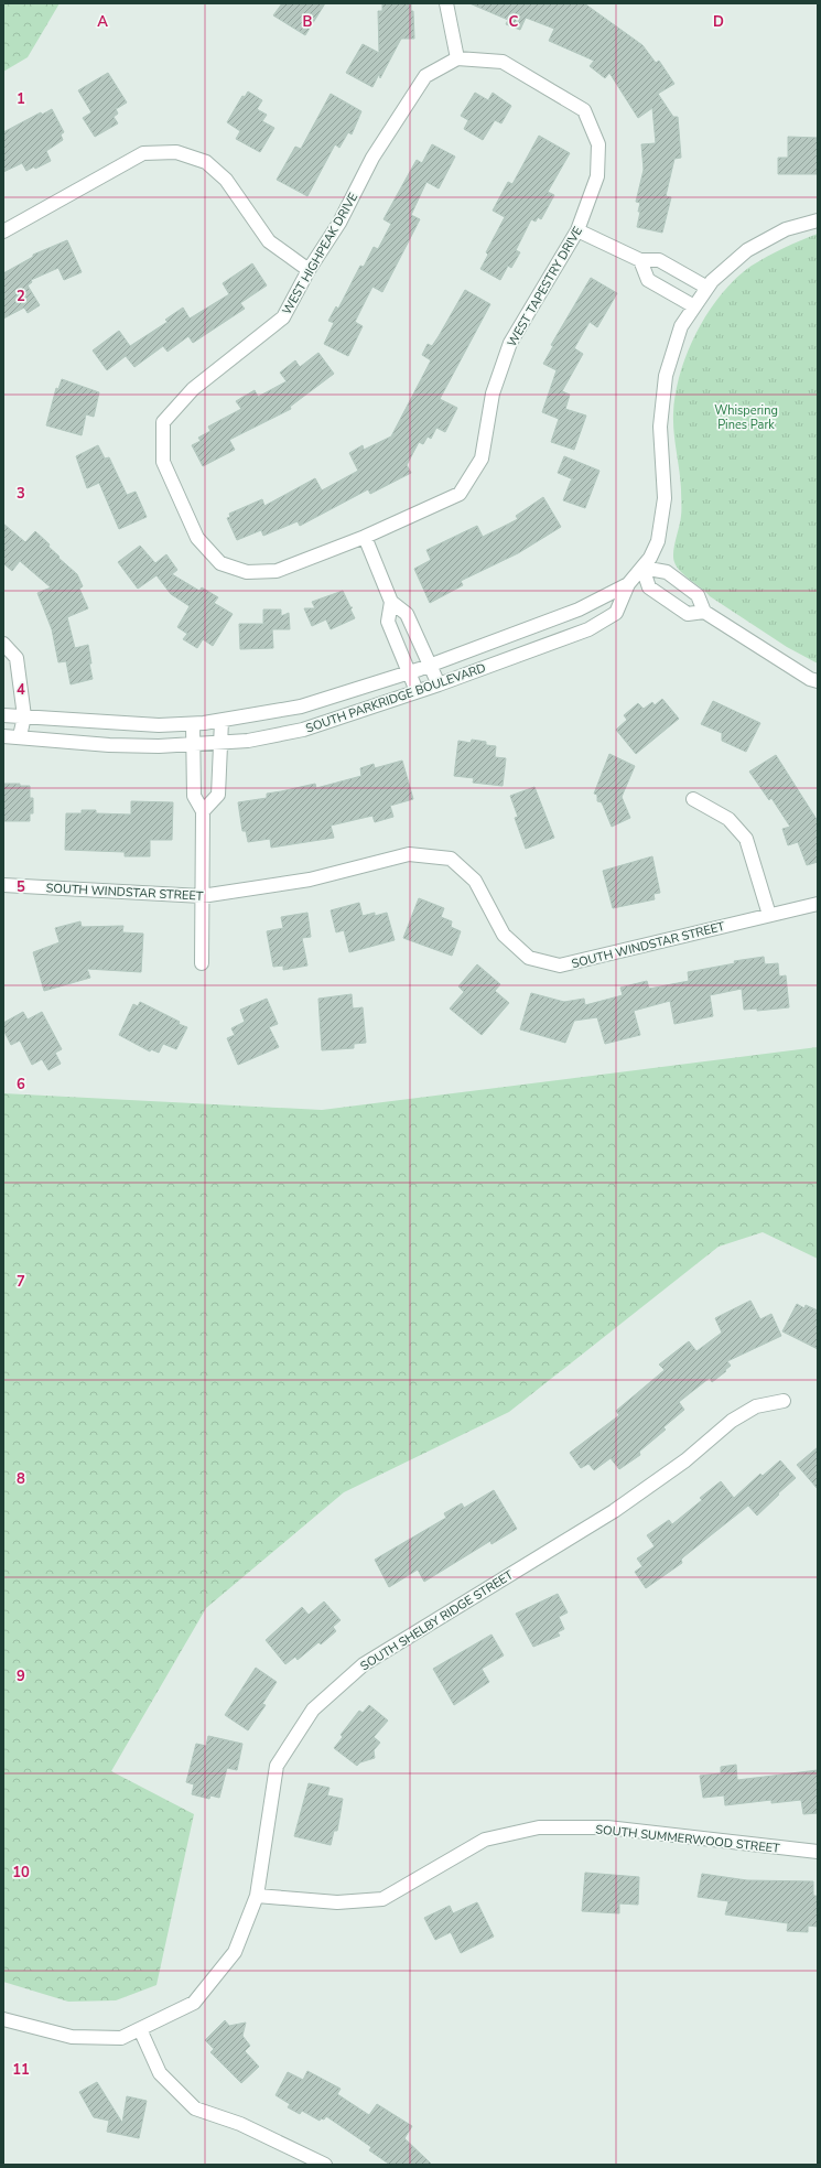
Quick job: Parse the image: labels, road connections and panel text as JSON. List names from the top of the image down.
{
  "streets": {
    "street": [
      "WEST HIGHPEAK DRIVE",
      "WEST TAPESTRY DRIVE",
      "SOUTH PARKRIDGE BOULEVARD",
      "SOUTH WINDSTAR STREET",
      "SOUTH SHELBY RIDGE STREET",
      "SOUTH SUMMERWOOD STREET"
    ]
  },
  "crossings": [
    ["WEST HIGHPEAK DRIVE", "WEST TAPESTRY DRIVE"],
    ["SOUTH SHELBY RIDGE STREET", "SOUTH SUMMERWOOD STREET"]
  ],
  "parks": ["Whispering Pines Park"],
  "grid": {
    "columns": [
      "A",
      "B",
      "C",
      "D"
    ],
    "rows": [
      "1",
      "2",
      "3",
      "4",
      "5",
      "6",
      "7",
      "8",
      "9",
      "10",
      "11"
    ]
  }
}
